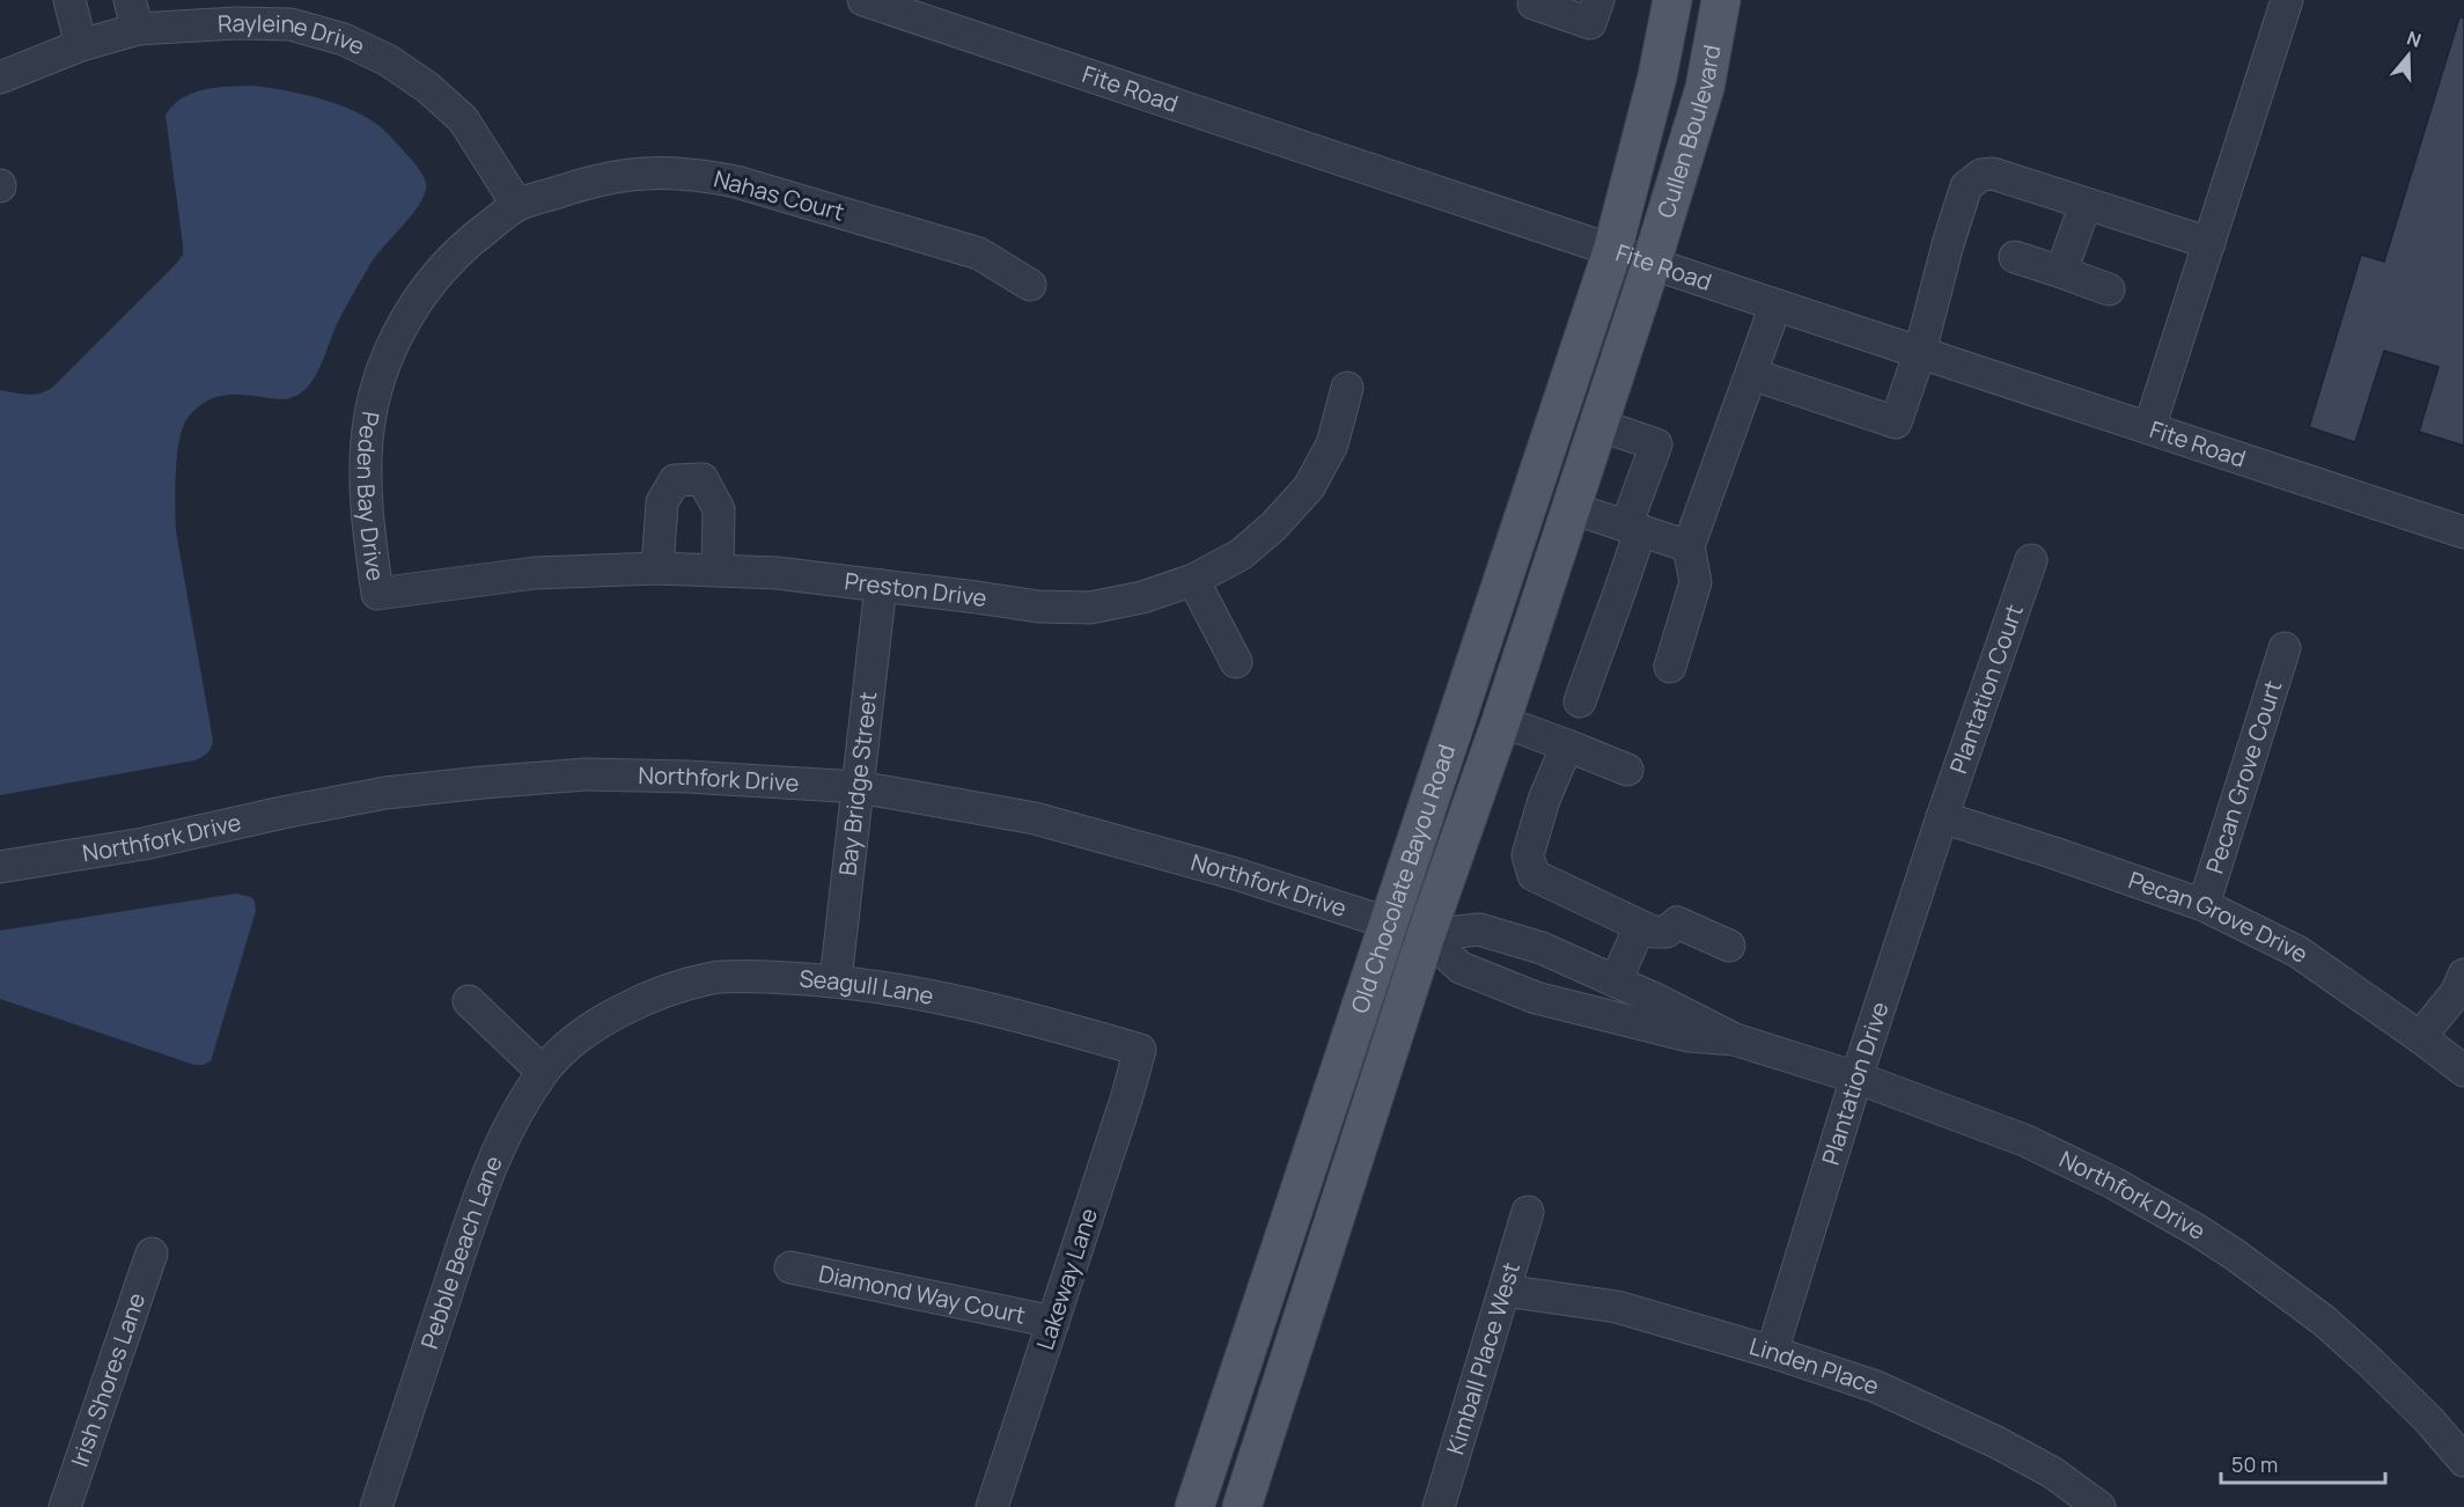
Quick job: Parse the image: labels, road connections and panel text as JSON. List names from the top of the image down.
{
  "streets": {
    "main road": ["Cullen Boulevard", "Old Chocolate Bayou Road"],
    "street": [
      "Rayleine Drive",
      "Fite Road",
      "Nahas Court",
      "Peden Bay Drive",
      "Preston Drive",
      "Plantation Court",
      "Pecan Grove Court",
      "Northfork Drive",
      "Bay Bridge Street",
      "Pecan Grove Drive",
      "Seagull Lane",
      "Plantation Drive",
      "Pebble Beach Lane",
      "Lakeway Lane",
      "Diamond Way Court",
      "Kimball Place West",
      "Linden Place",
      "Irish Shores Lane"
    ]
  },
  "crossings": [
    ["Rayleine Drive", "Nahas Court"],
    ["Rayleine Drive", "Peden Bay Drive"],
    ["Fite Road", "Cullen Boulevard"],
    ["Fite Road", "Old Chocolate Bayou Road"],
    ["Cullen Boulevard", "Old Chocolate Bayou Road"],
    ["Nahas Court", "Peden Bay Drive"],
    ["Peden Bay Drive", "Preston Drive"],
    ["Preston Drive", "Bay Bridge Street"],
    ["Plantation Court", "Pecan Grove Drive"],
    ["Plantation Court", "Plantation Drive"],
    ["Pecan Grove Court", "Pecan Grove Drive"],
    ["Northfork Drive", "Bay Bridge Street"],
    ["Northfork Drive", "Old Chocolate Bayou Road"],
    ["Northfork Drive", "Plantation Drive"],
    ["Bay Bridge Street", "Seagull Lane"],
    ["Pecan Grove Drive", "Plantation Drive"],
    ["Seagull Lane", "Pebble Beach Lane"],
    ["Seagull Lane", "Lakeway Lane"],
    ["Plantation Drive", "Linden Place"],
    ["Lakeway Lane", "Diamond Way Court"],
    ["Kimball Place West", "Linden Place"]
  ],
  "scale_bar": "50 m",
  "north": "top"
}
